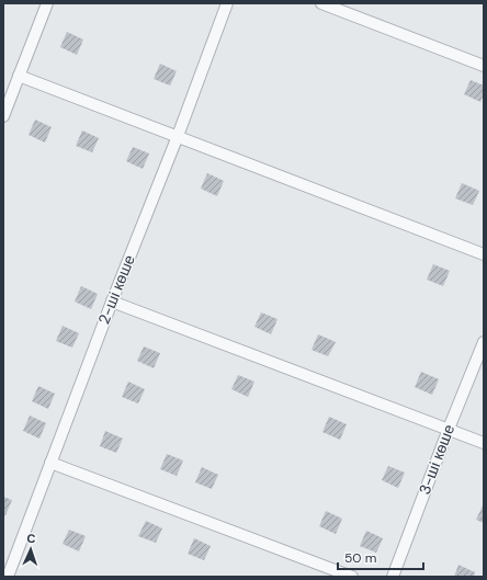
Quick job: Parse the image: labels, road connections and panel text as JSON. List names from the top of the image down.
{
  "streets": {
    "lane": ["2-ші көше", "3-ші көше"]
  },
  "scale_bar": "50 m",
  "north": "top"
}
